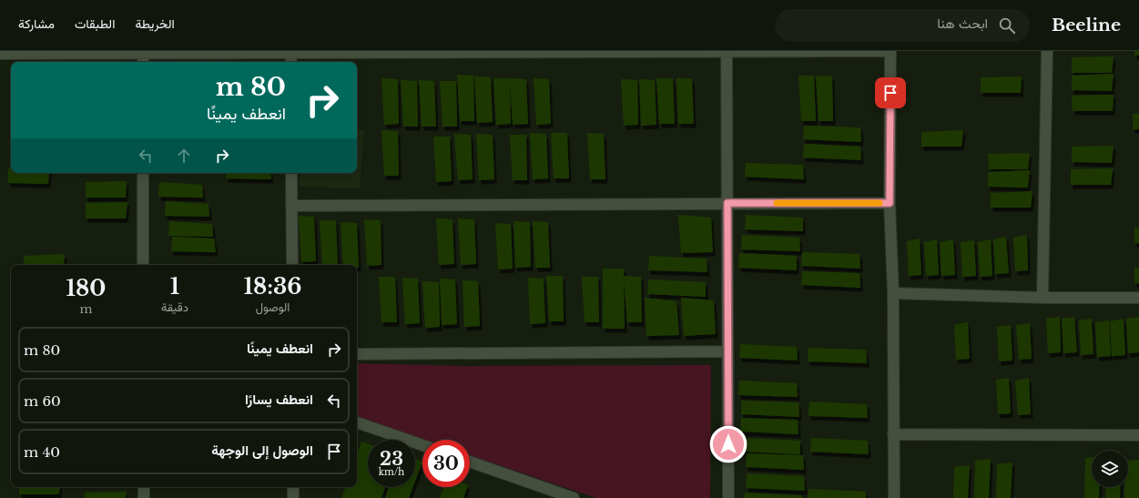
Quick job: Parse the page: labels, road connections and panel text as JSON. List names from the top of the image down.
{
  "page": {
    "header": "Beeline",
    "search": "ابحث هنا",
    "nav": ["الخريطة", "الطبقات", "مشاركة"],
    "turn": ["80 m", "انعطف يمينًا"],
    "eta": [
      "18:36",
      "الوصول",
      "1",
      "دقيقة",
      "180",
      "m"
    ],
    "list": [
      {
        "name": "انعطف يمينًا",
        "value": "80 m"
      },
      {
        "name": "انعطف يسارًا",
        "value": "60 m"
      },
      {
        "name": "الوصول إلى الوجهة",
        "value": "40 m"
      }
    ],
    "speed": "23 km/h",
    "limit": "30"
  }
}
